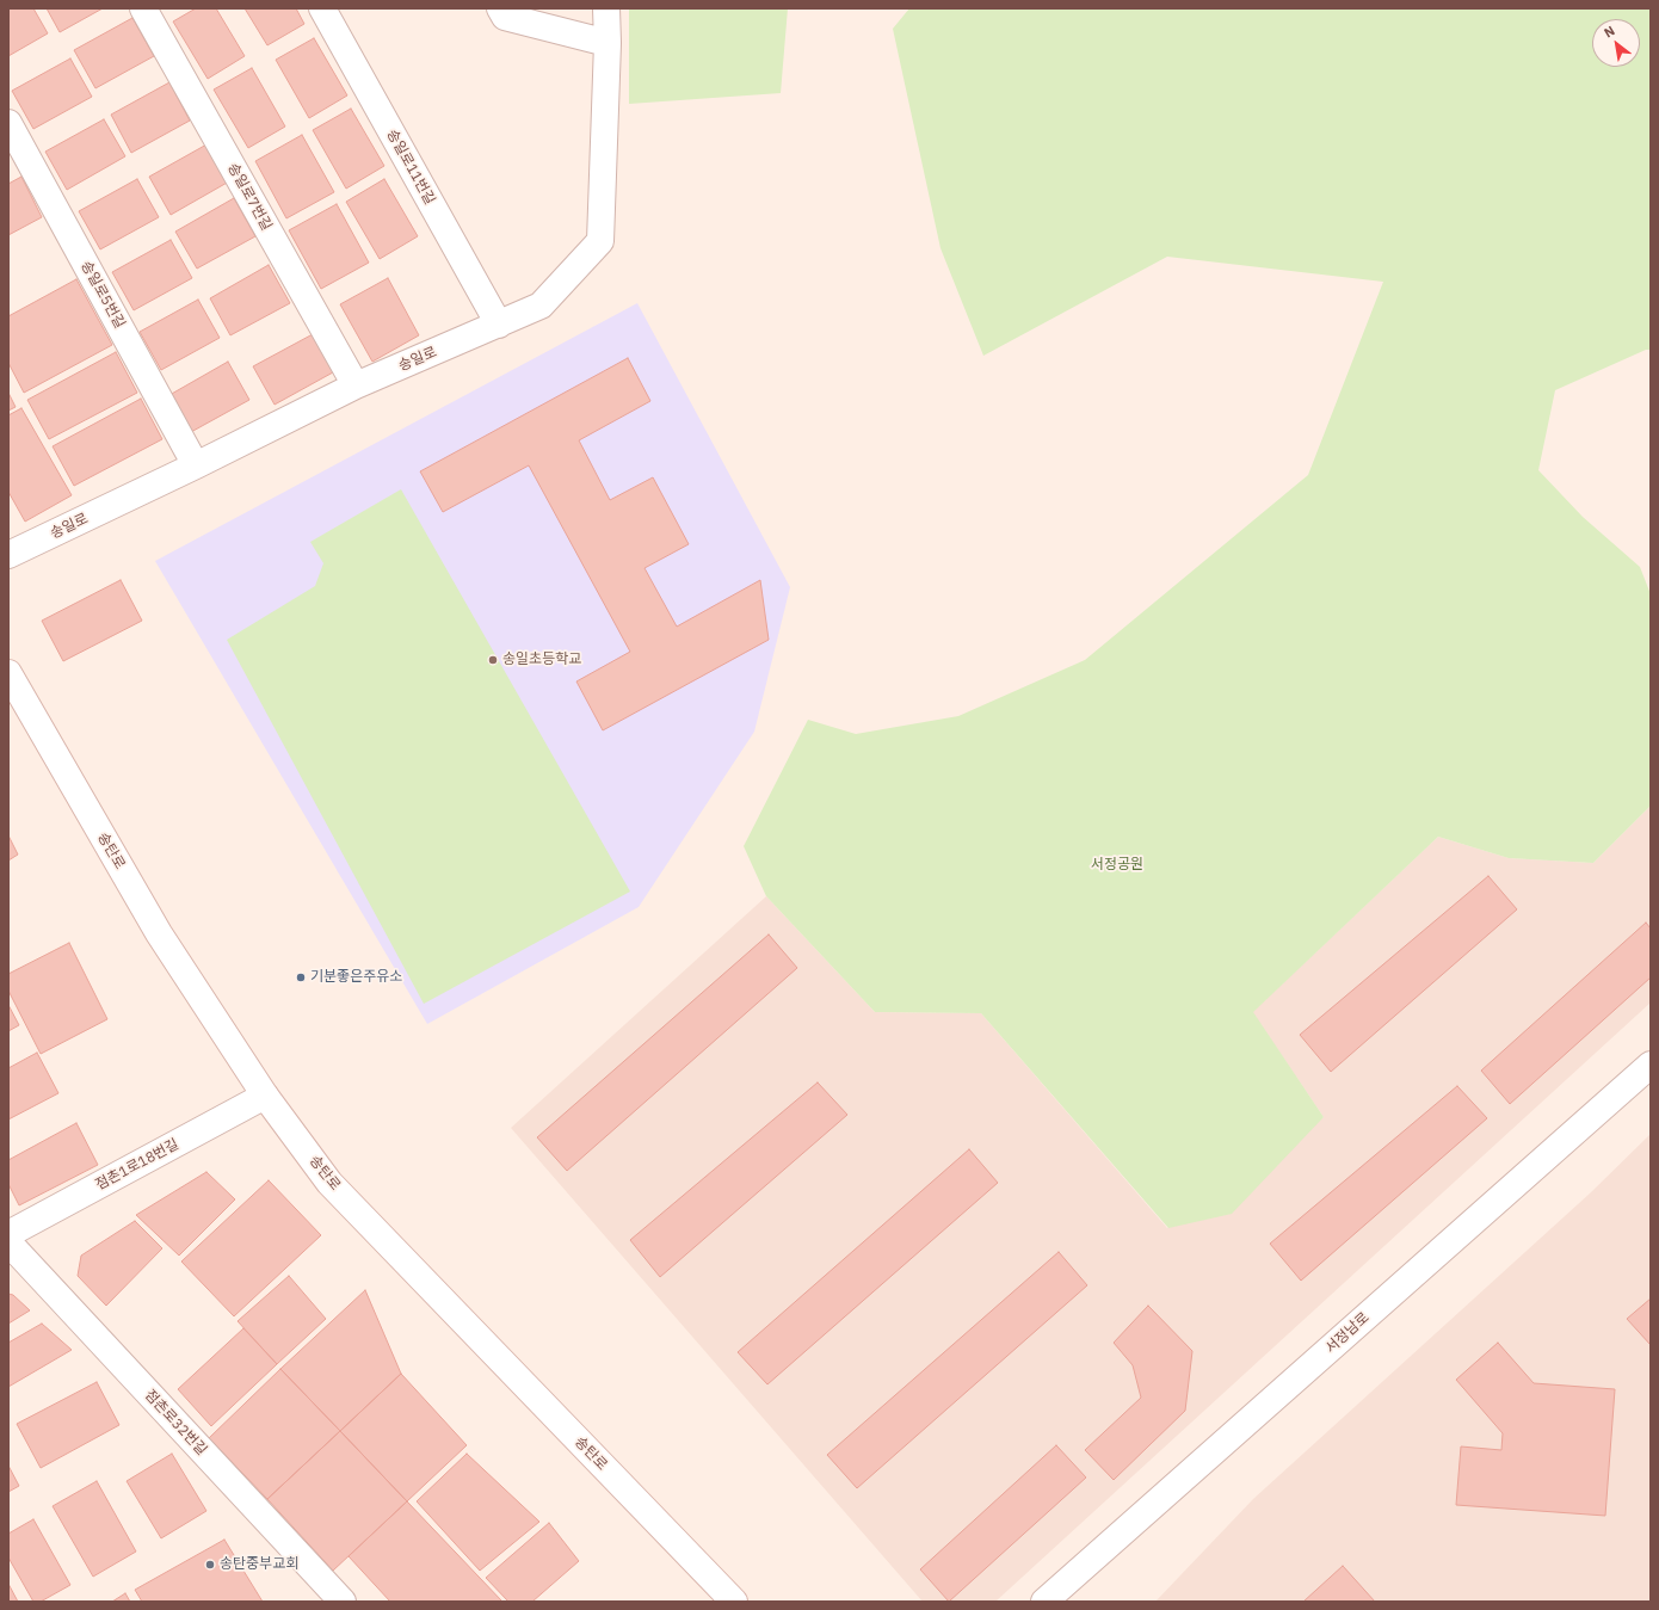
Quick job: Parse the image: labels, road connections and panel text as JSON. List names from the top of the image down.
{
  "streets": {
    "street": [
      "송일로11번길",
      "송일로7번길",
      "송일로5번길",
      "송일로",
      "송탄로",
      "점촌1로18번길",
      "서정남로",
      "점촌로32번길"
    ]
  },
  "crossings": [
    ["송일로11번길", "송일로"],
    ["송일로7번길", "송일로"],
    ["송일로5번길", "송일로"],
    ["송탄로", "점촌1로18번길"]
  ],
  "parks": ["서정공원"],
  "places": ["송일초등학교", "기분좋은주유소", "송탄중부교회"],
  "north": "top left"
}
